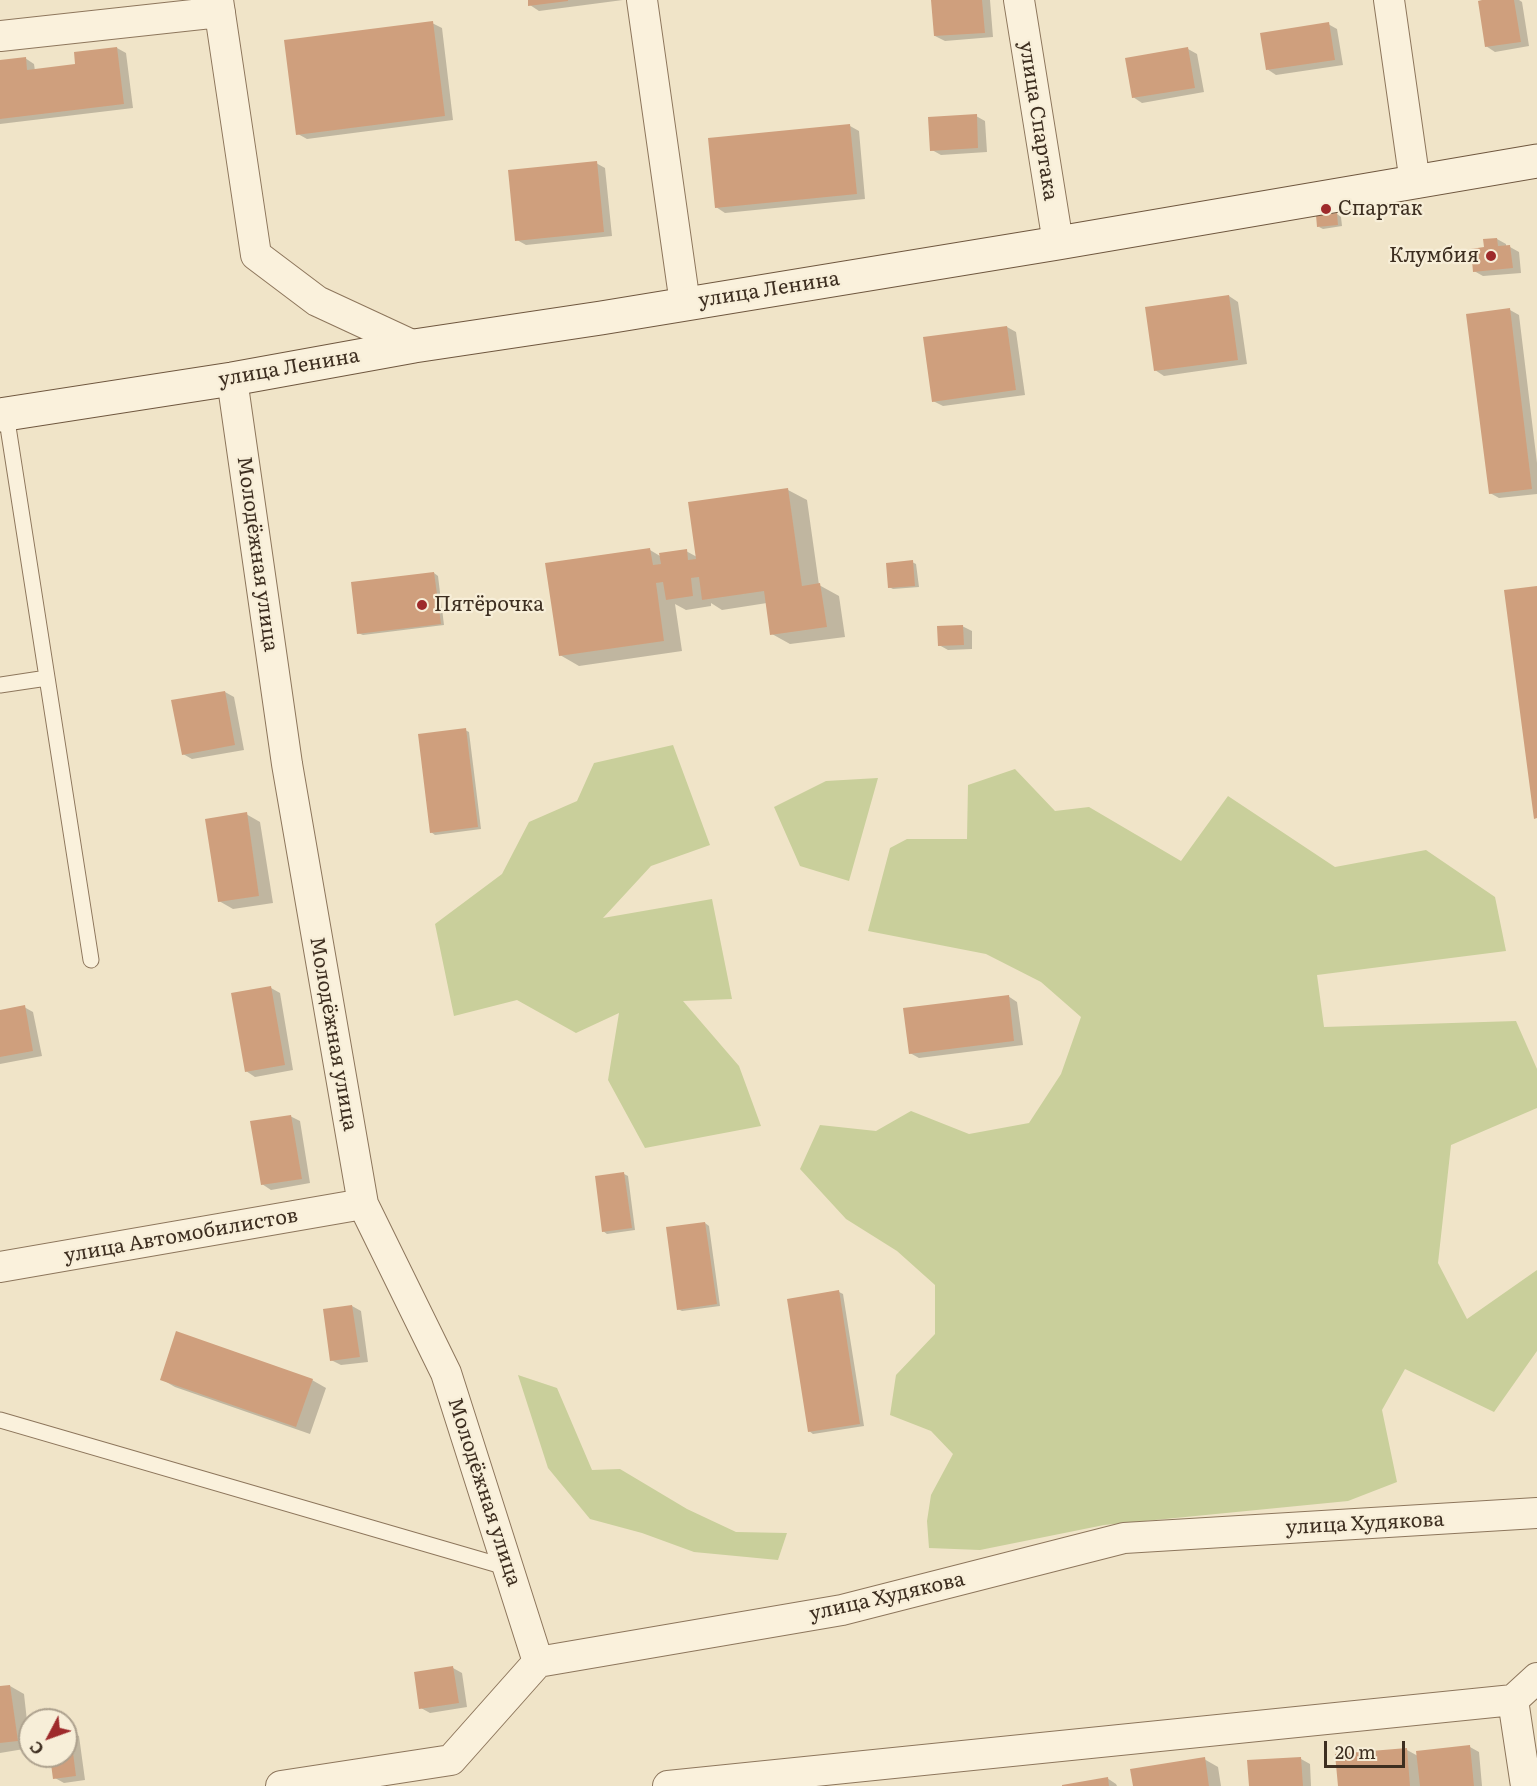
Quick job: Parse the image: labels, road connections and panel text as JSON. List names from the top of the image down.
{
  "streets": {
    "main road": ["улица Ленина"],
    "street": [
      "улица Спартака",
      "Молодёжная улица",
      "улица Автомобилистов",
      "улица Худякова"
    ]
  },
  "crossings": [
    ["улица Спартака", "улица Ленина"],
    ["улица Ленина", "Молодёжная улица"],
    ["Молодёжная улица", "улица Автомобилистов"],
    ["Молодёжная улица", "улица Худякова"]
  ],
  "places": ["Спартак", "Клумбия", "Пятёрочка"],
  "scale_bar": "20 m",
  "north": "bottom left"
}
